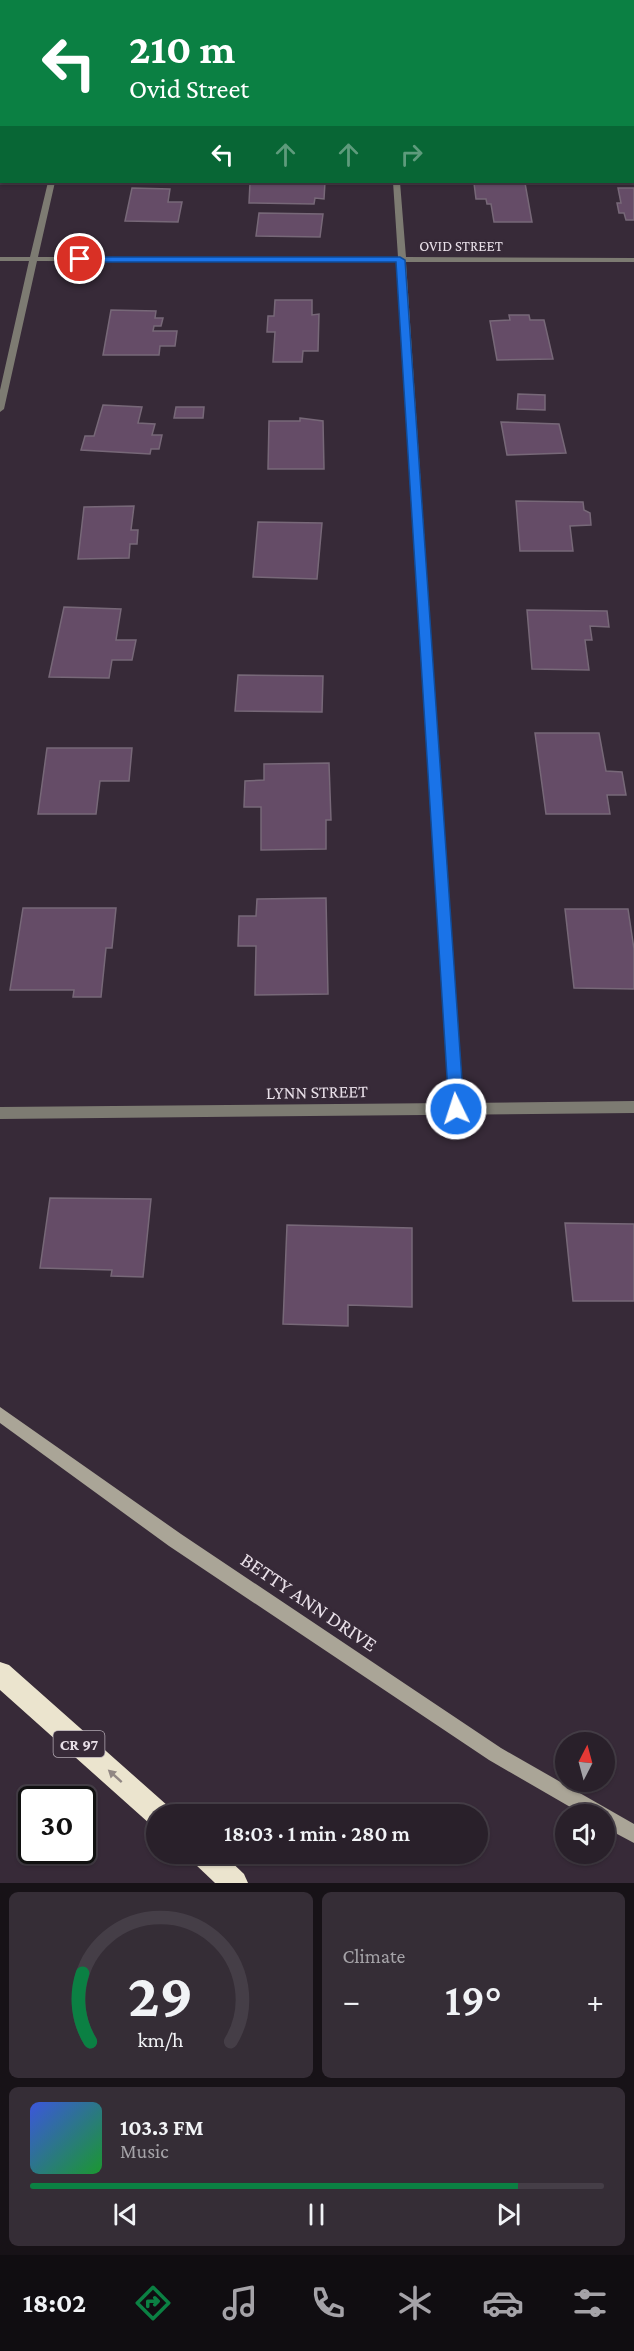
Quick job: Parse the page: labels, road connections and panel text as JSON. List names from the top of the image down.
{
  "streets": {
    "highway": ["CR 97"],
    "street": ["OVID STREET", "LYNN STREET", "BETTY ANN DRIVE"]
  },
  "north": "top",
  "page": {
    "turn": ["210 m", "Ovid Street"],
    "limit": "30",
    "trip": "18:03 · 1 min · 280 m",
    "tile": "Climate",
    "heat": ["−", "19°", "+"],
    "song": ["103.3 FM", "Music"],
    "tabs": "18:02",
    "gauge": ["29", "km/h"]
  }
}
